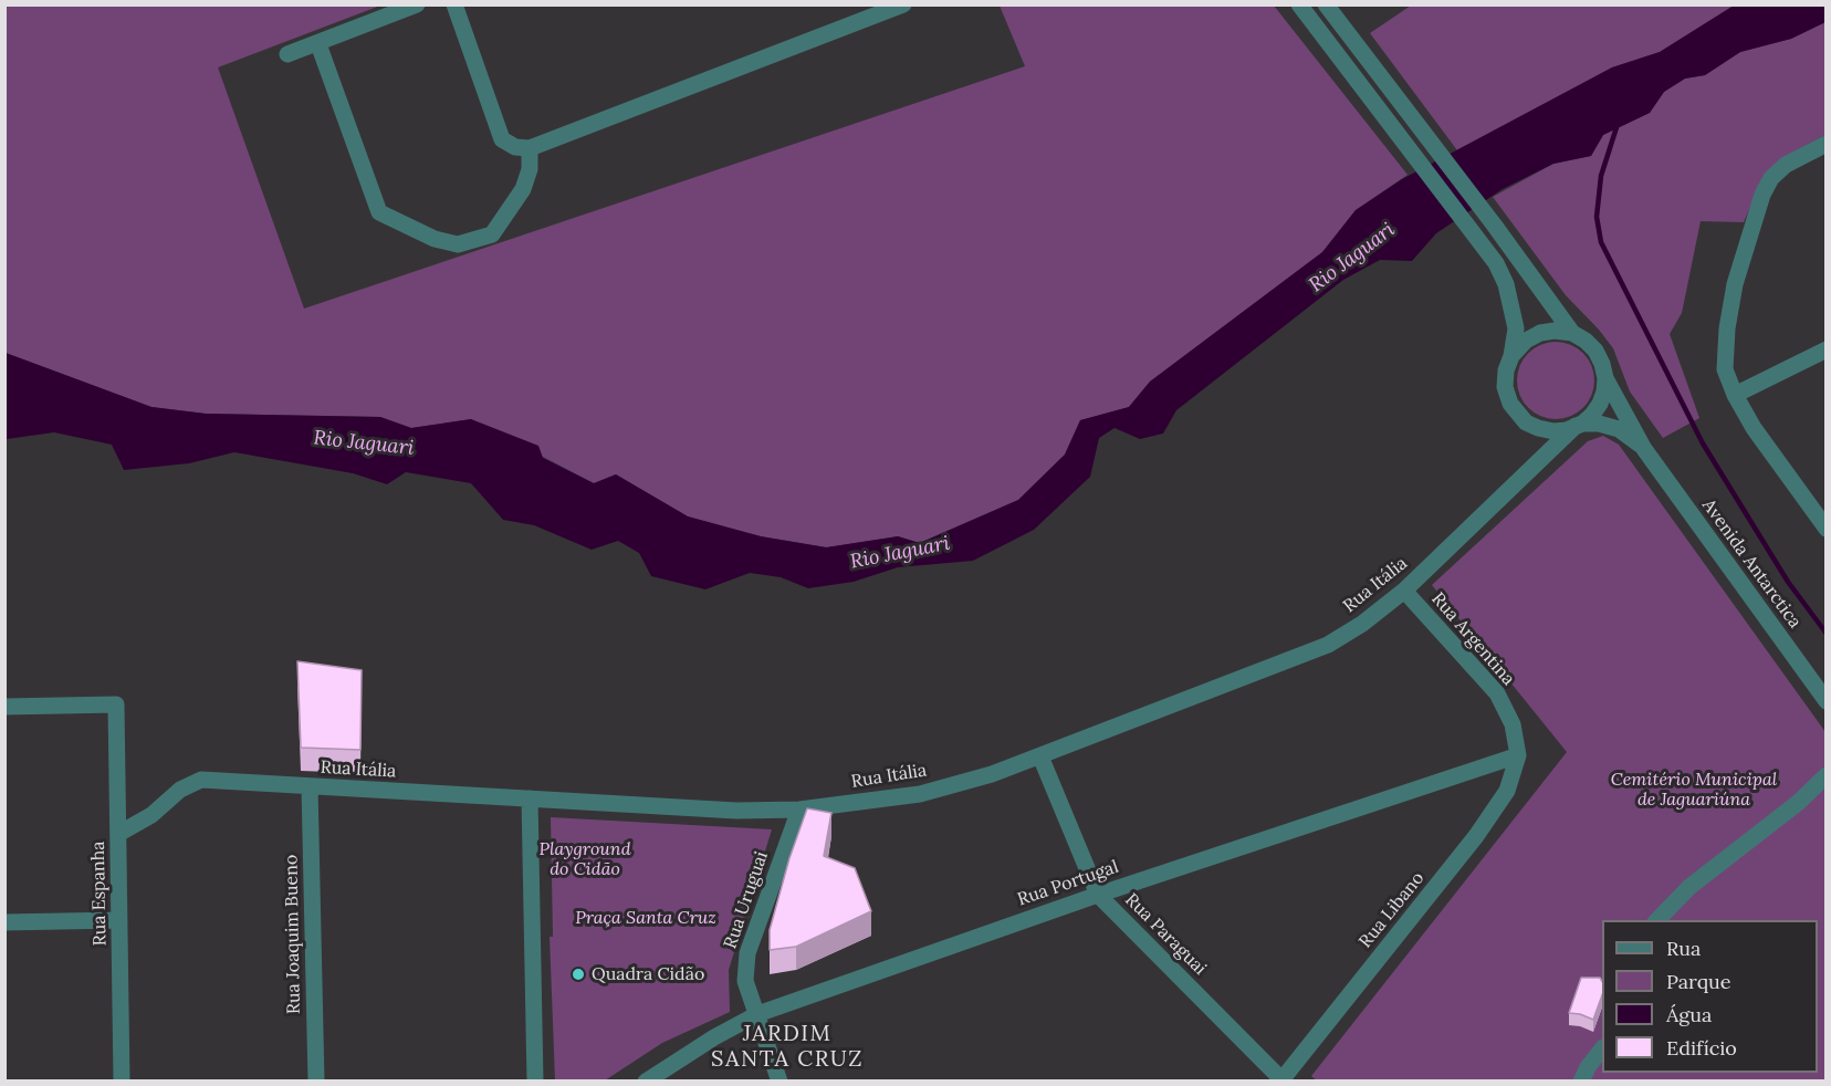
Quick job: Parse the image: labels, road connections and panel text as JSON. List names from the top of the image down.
{
  "streets": {
    "street": [
      "Avenida Antarctica",
      "Rua Itália",
      "Rua Argentina",
      "Rua Portugal",
      "Rua Espanha",
      "Rua Uruguai",
      "Rua Libano",
      "Rua Joaquim Bueno",
      "Rua Paraguai"
    ]
  },
  "crossings": [
    ["Avenida Antarctica", "Rua Itália"],
    ["Rua Itália", "Rua Argentina"],
    ["Rua Itália", "Rua Espanha"],
    ["Rua Itália", "Rua Uruguai"],
    ["Rua Itália", "Rua Joaquim Bueno"],
    ["Rua Itália", "Rua Paraguai"],
    ["Rua Argentina", "Rua Portugal"],
    ["Rua Argentina", "Rua Libano"],
    ["Rua Portugal", "Rua Uruguai"],
    ["Rua Portugal", "Rua Libano"],
    ["Rua Portugal", "Rua Paraguai"],
    ["Rua Libano", "Rua Paraguai"]
  ],
  "districts": ["JARDIM SANTA CRUZ"],
  "water": ["Rio Jaguari"],
  "parks": ["Cemitério Municipal de Jaguariúna", "Playground do Cidão", "Praça Santa Cruz"],
  "places": ["Quadra Cidão"],
  "legend": [
    "Rua",
    "Parque",
    "Água",
    "Edifício"
  ]
}
